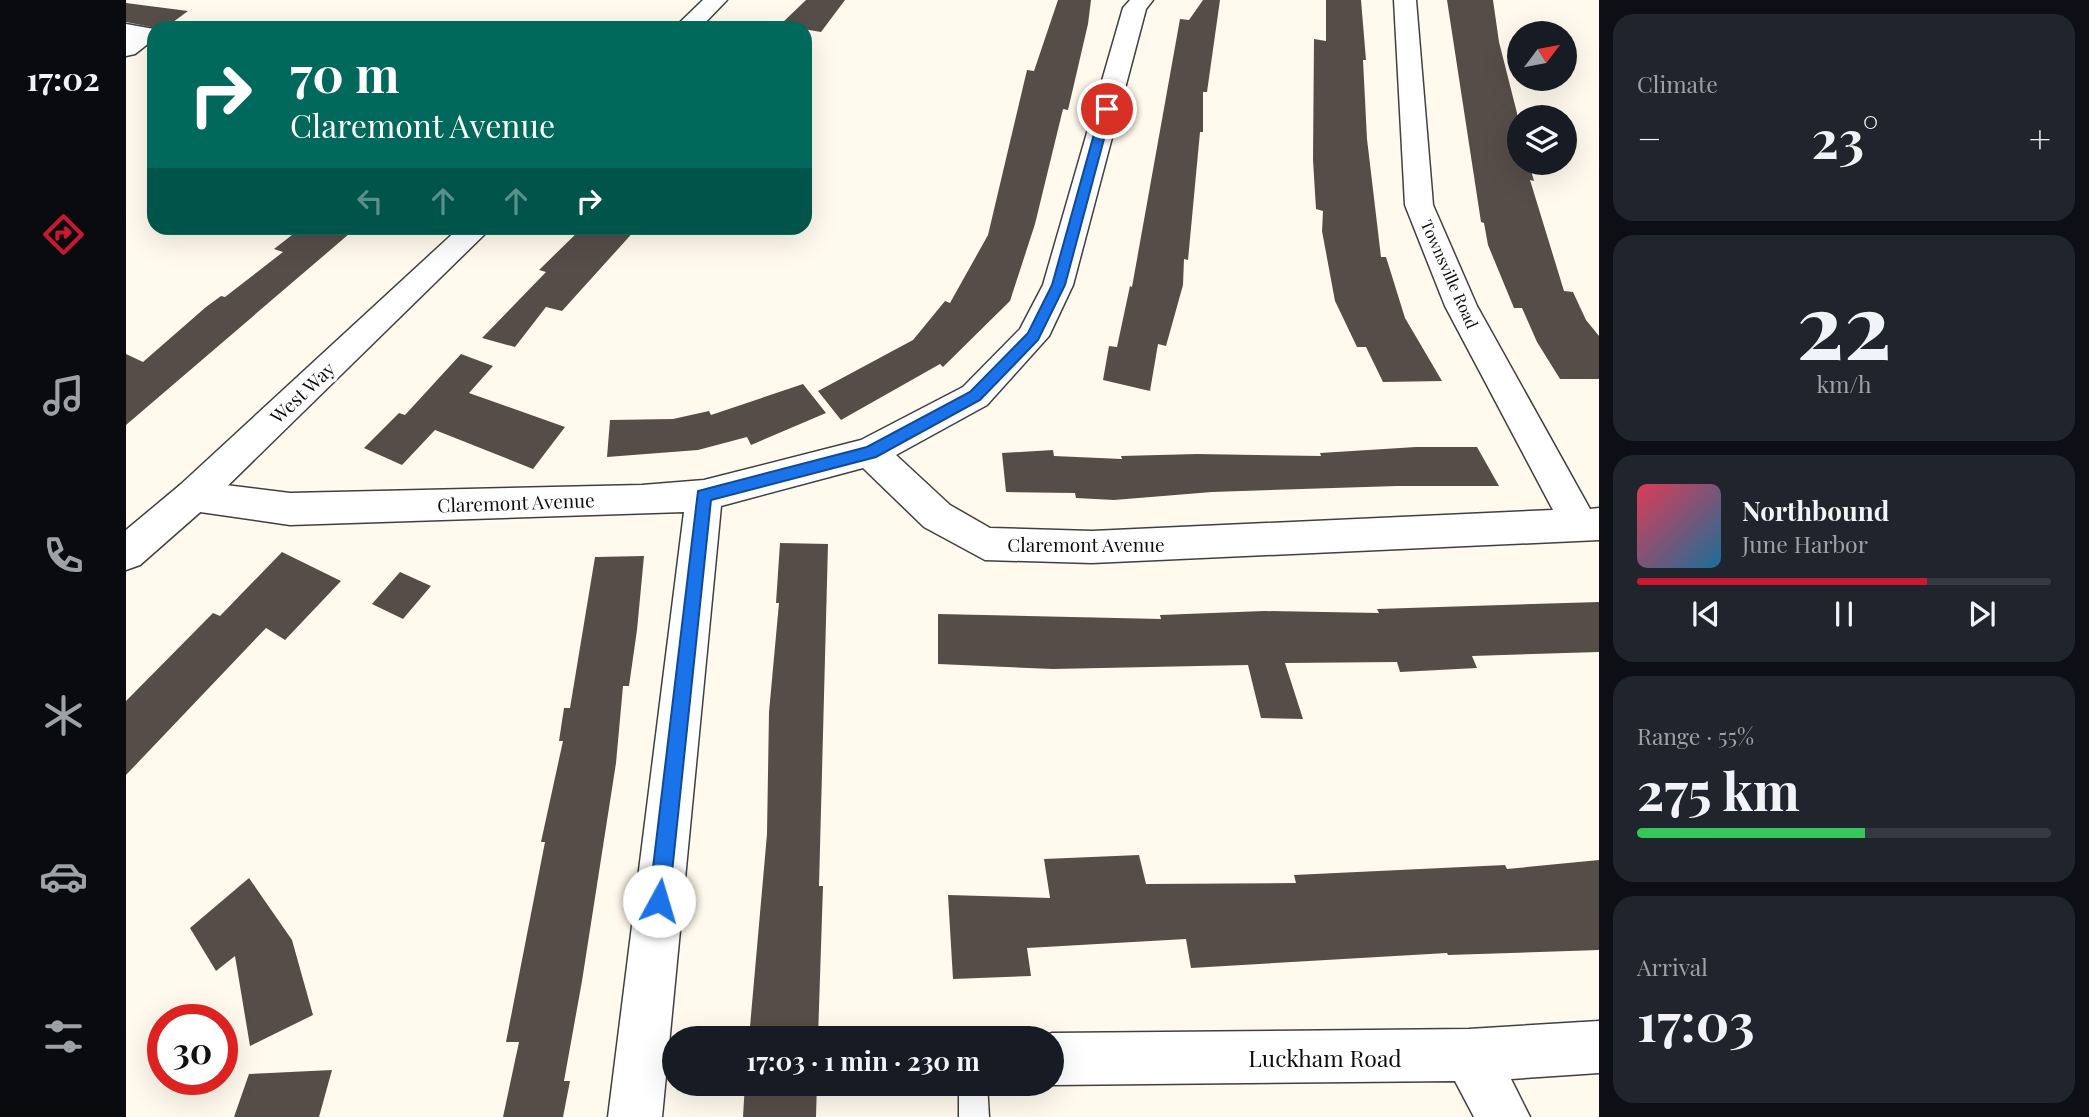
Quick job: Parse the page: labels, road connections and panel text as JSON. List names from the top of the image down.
{
  "streets": {
    "street": [
      "Townsville Road",
      "West Way",
      "Claremont Avenue",
      "Luckham Road"
    ]
  },
  "crossings": [
    ["Townsville Road", "Claremont Avenue"],
    ["West Way", "Claremont Avenue"]
  ],
  "north": "top right",
  "page": {
    "tabs": "17:02",
    "tile": [
      "Climate",
      ["22", "km/h"],
      ["Range · 55%", "275 km"],
      ["Arrival", "17:03"]
    ],
    "turn": ["70 m", "Claremont Avenue"],
    "heat": ["−", "23°", "+"],
    "song": ["Northbound", "June Harbor"],
    "limit": "30",
    "trip": "17:03 · 1 min · 230 m"
  }
}
